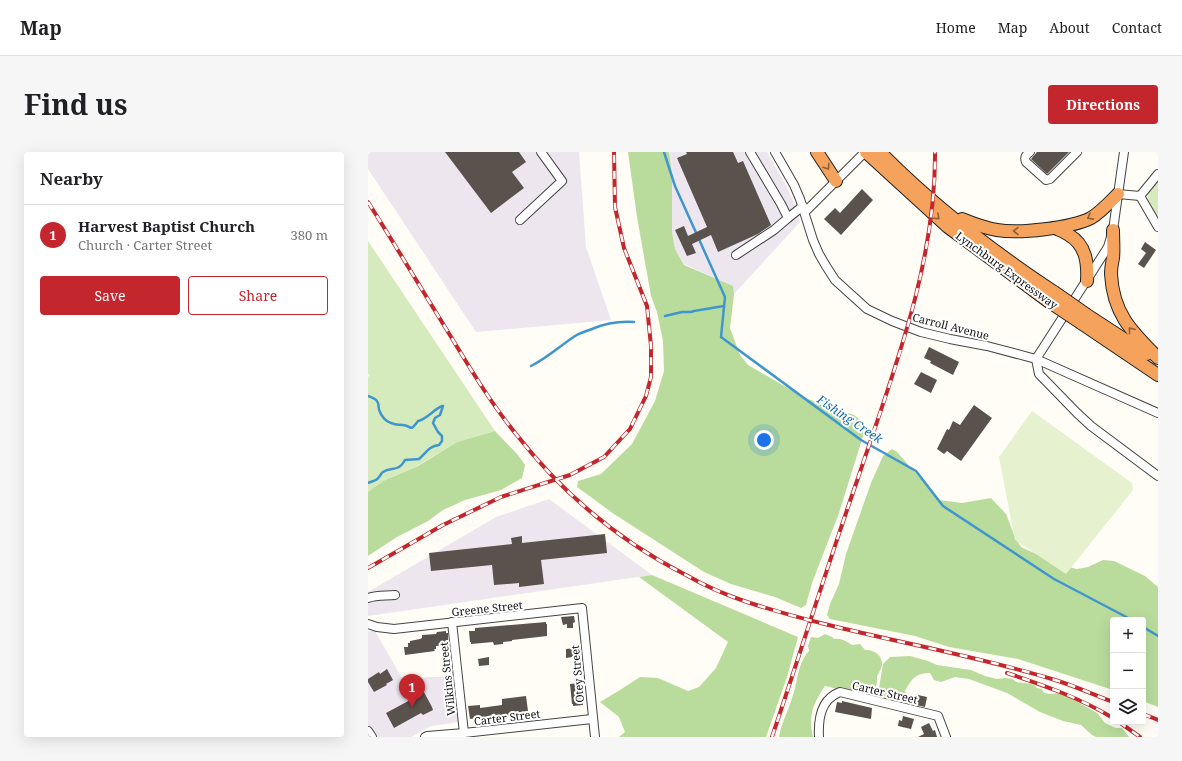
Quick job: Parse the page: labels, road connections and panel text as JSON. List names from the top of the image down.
{
  "streets": {
    "highway": ["Lynchburg Expressway"],
    "street": [
      "Carroll Avenue",
      "Greene Street",
      "Otey Street",
      "Wilkins Street",
      "Carter Street"
    ]
  },
  "crossings": [
    ["Greene Street", "Otey Street"],
    ["Greene Street", "Wilkins Street"],
    ["Otey Street", "Carter Street"],
    ["Wilkins Street", "Carter Street"]
  ],
  "water": ["Fishing Creek"],
  "page": {
    "header": "Map",
    "nav": [
      "Home",
      "Map",
      "About",
      "Contact"
    ],
    "title": "Find us",
    "buttons": [
      "Directions",
      ["Save", "Share"]
    ],
    "heading": "Nearby",
    "list": [
      {
        "mark": "1",
        "name": "Harvest Baptist Church",
        "note": "Church · Carter Street",
        "value": "380 m"
      }
    ],
    "map_buttons": ["+", "−"],
    "pins": "1"
  }
}
